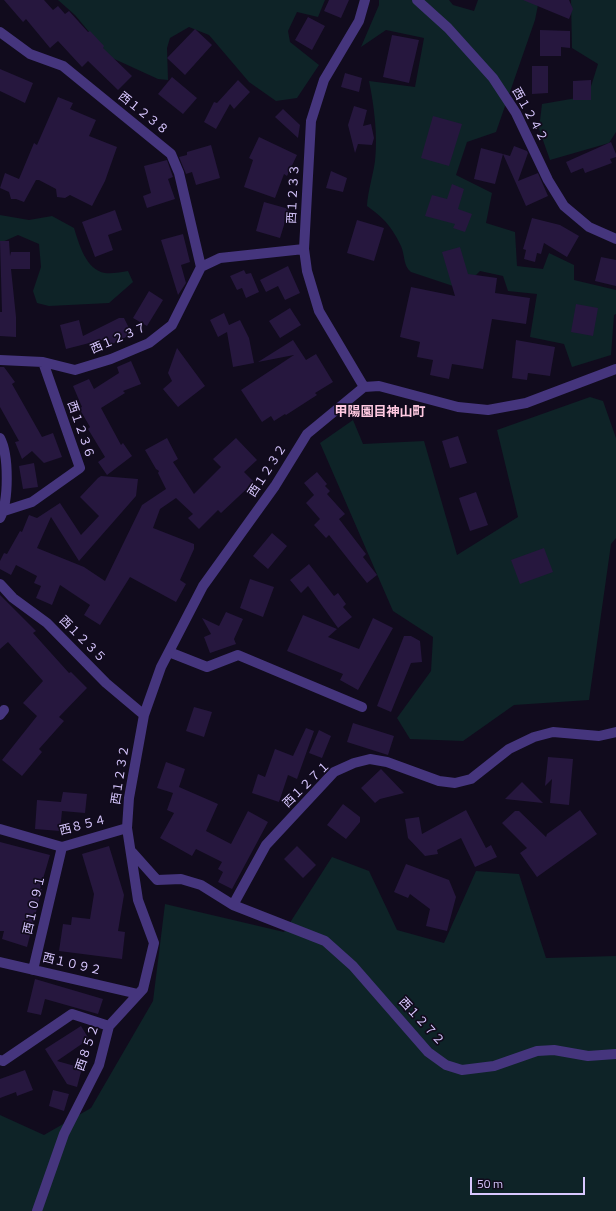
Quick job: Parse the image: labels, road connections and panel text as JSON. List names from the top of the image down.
{
  "streets": {
    "street": [
      "西１２３８",
      "西１２４２",
      "西１２３３",
      "西１２３７",
      "西１２３６",
      "西１２３２",
      "西１２３５",
      "西１２７１",
      "西８５４",
      "西１０９１",
      "西１０９２",
      "西１２７２",
      "西８５２"
    ]
  },
  "crossings": [
    ["西１２３８", "西１２３７"],
    ["西１２３３", "西１２３２"],
    ["西１２３７", "西１２３６"],
    ["西１２３２", "西１２３５"],
    ["西１２３２", "西８５４"],
    ["西１２３２", "西８５２"],
    ["西１２７１", "西１２７２"],
    ["西８５４", "西１０９１"],
    ["西１０９１", "西１０９２"],
    ["西１０９２", "西８５２"]
  ],
  "districts": ["甲陽園目神山町"],
  "scale_bar": "50 m"
}
